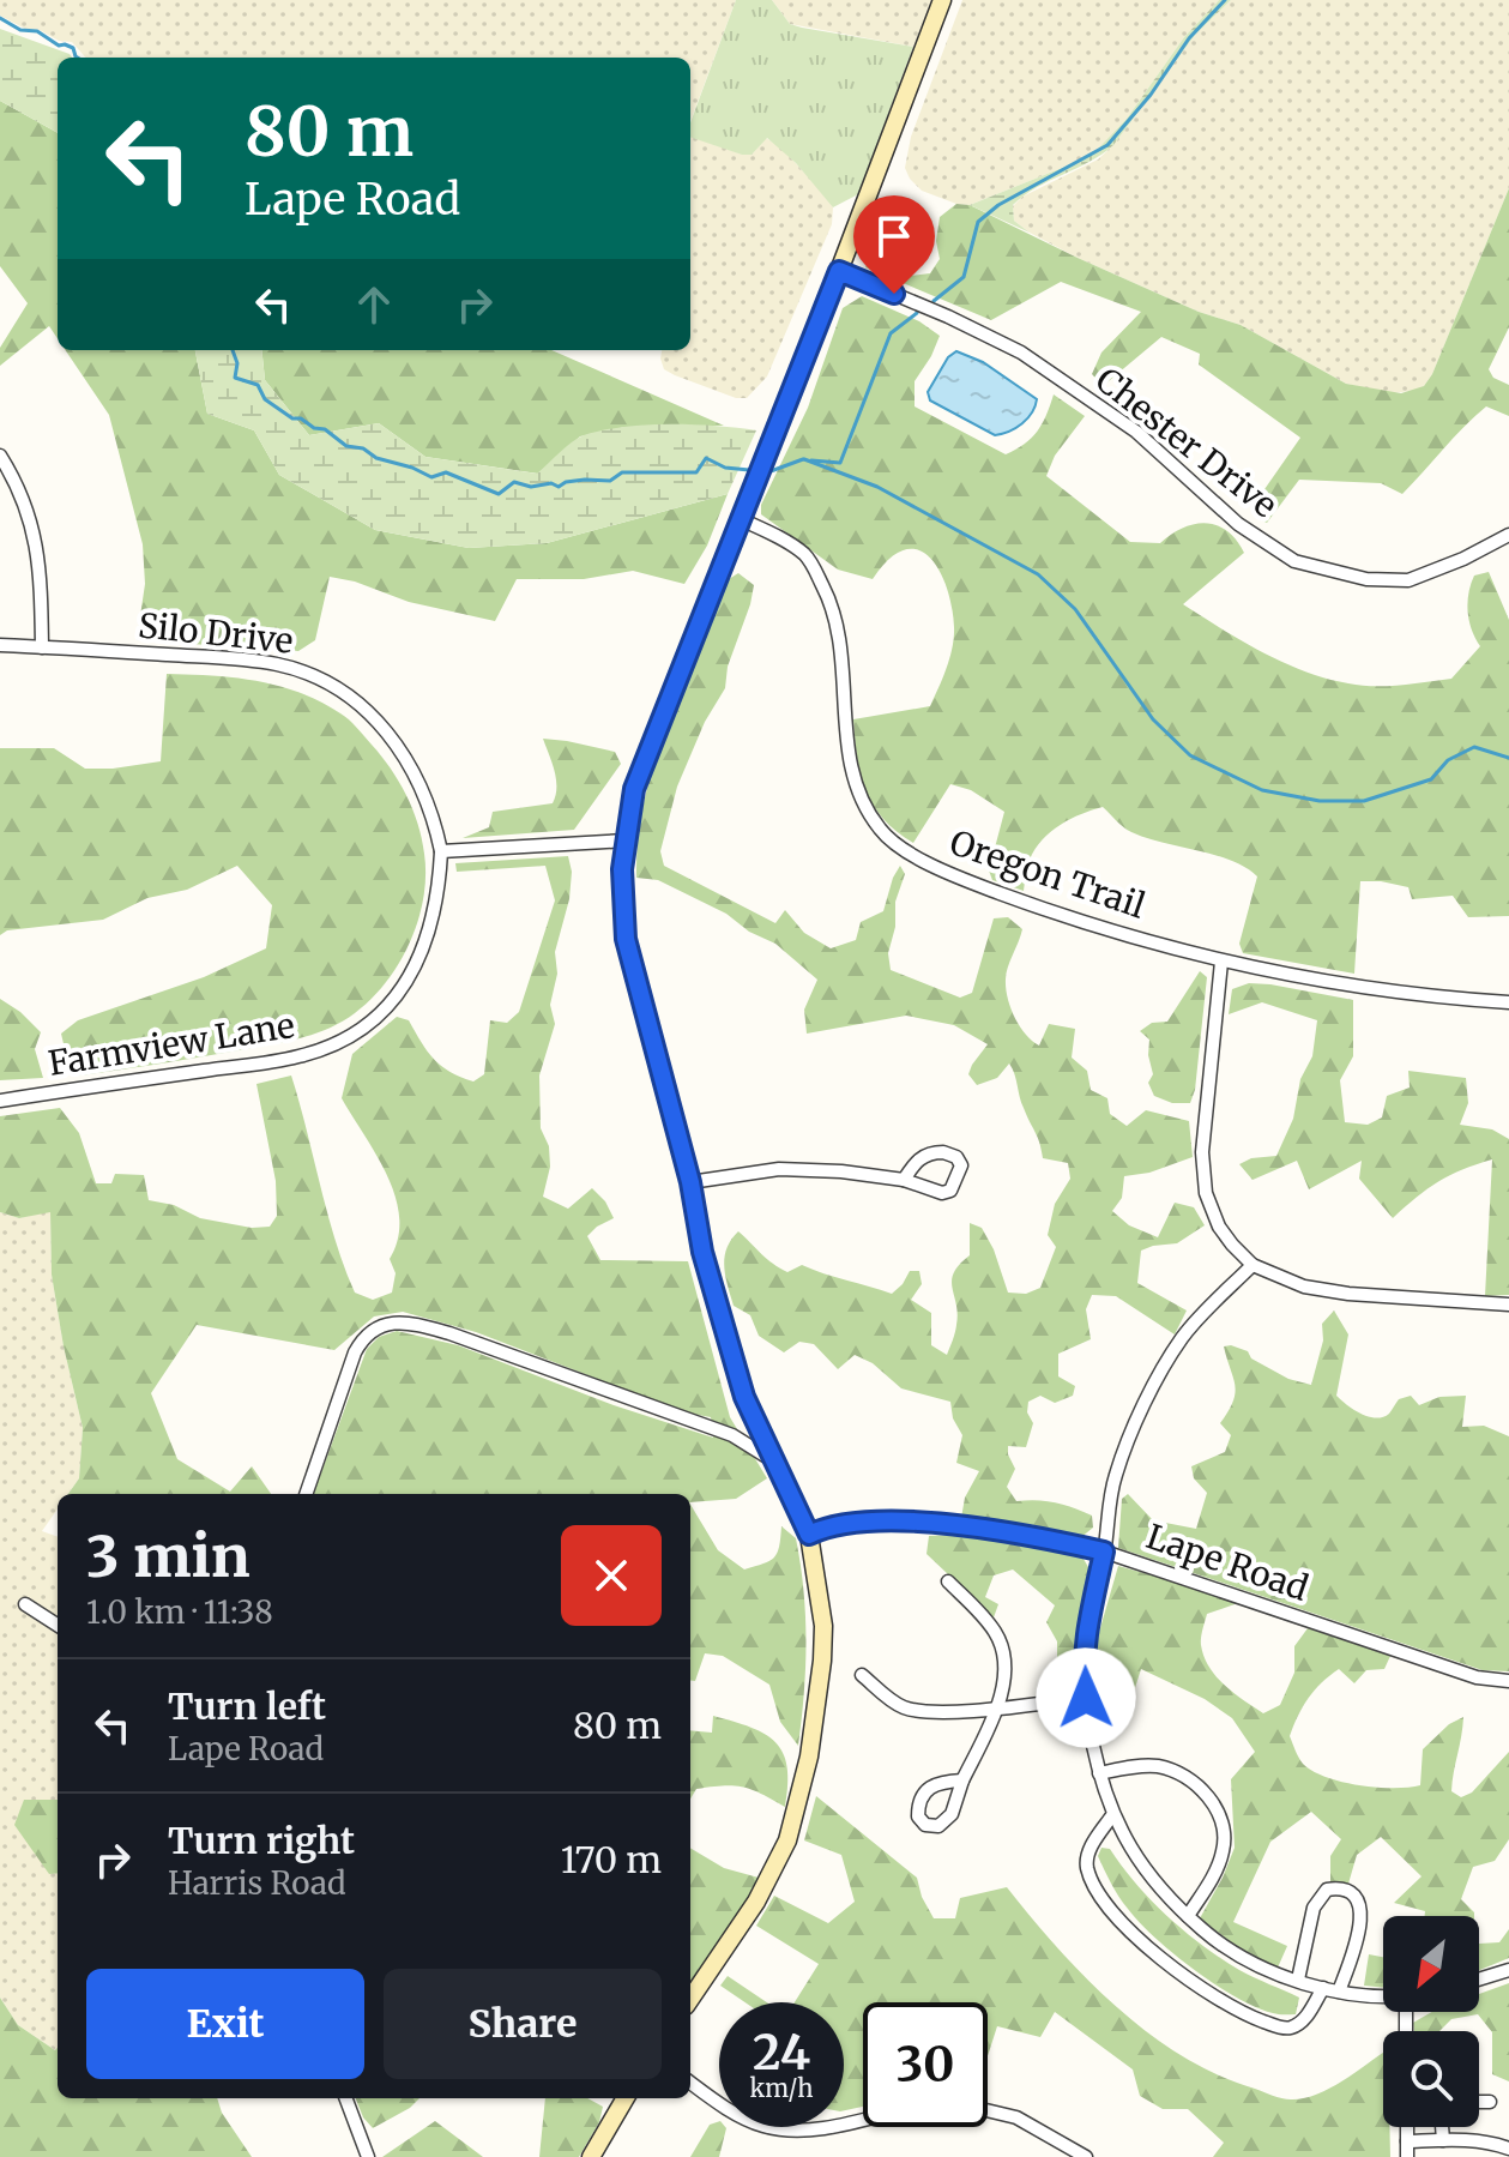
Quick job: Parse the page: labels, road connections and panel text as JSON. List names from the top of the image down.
{
  "streets": {
    "street": [
      "Chester Drive",
      "Silo Drive",
      "Oregon Trail",
      "Farmview Lane",
      "Lape Road"
    ]
  },
  "crossings": [
    ["Silo Drive", "Farmview Lane"]
  ],
  "north": "bottom left",
  "page": {
    "turn": ["80 m", "Lape Road"],
    "heading": ["3 min", "1.0 km · 11:38"],
    "list": [
      {
        "name": "Turn left",
        "note": "Lape Road",
        "value": "80 m"
      },
      {
        "name": "Turn right",
        "note": "Harris Road",
        "value": "170 m"
      }
    ],
    "buttons": ["Exit", "Share"],
    "speed": "24 km/h",
    "limit": "30"
  }
}
